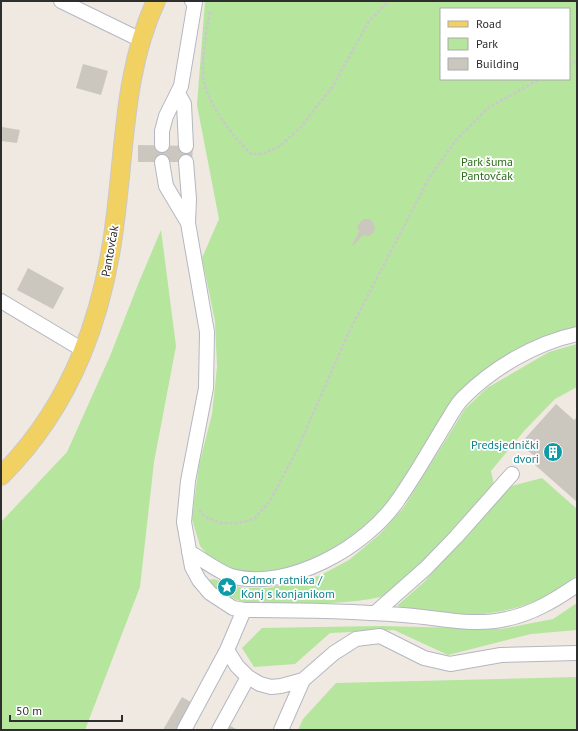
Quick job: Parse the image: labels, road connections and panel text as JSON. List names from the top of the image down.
{
  "streets": {
    "main road": ["Pantovčak"]
  },
  "parks": ["Park šuma Pantovčak"],
  "places": {
    "building": ["Predsjednički dvori"],
    "place": ["Odmor ratnika / Konj s konjanikom"]
  },
  "legend": ["Road", "Park", "Building"],
  "scale_bar": "50 m"
}
